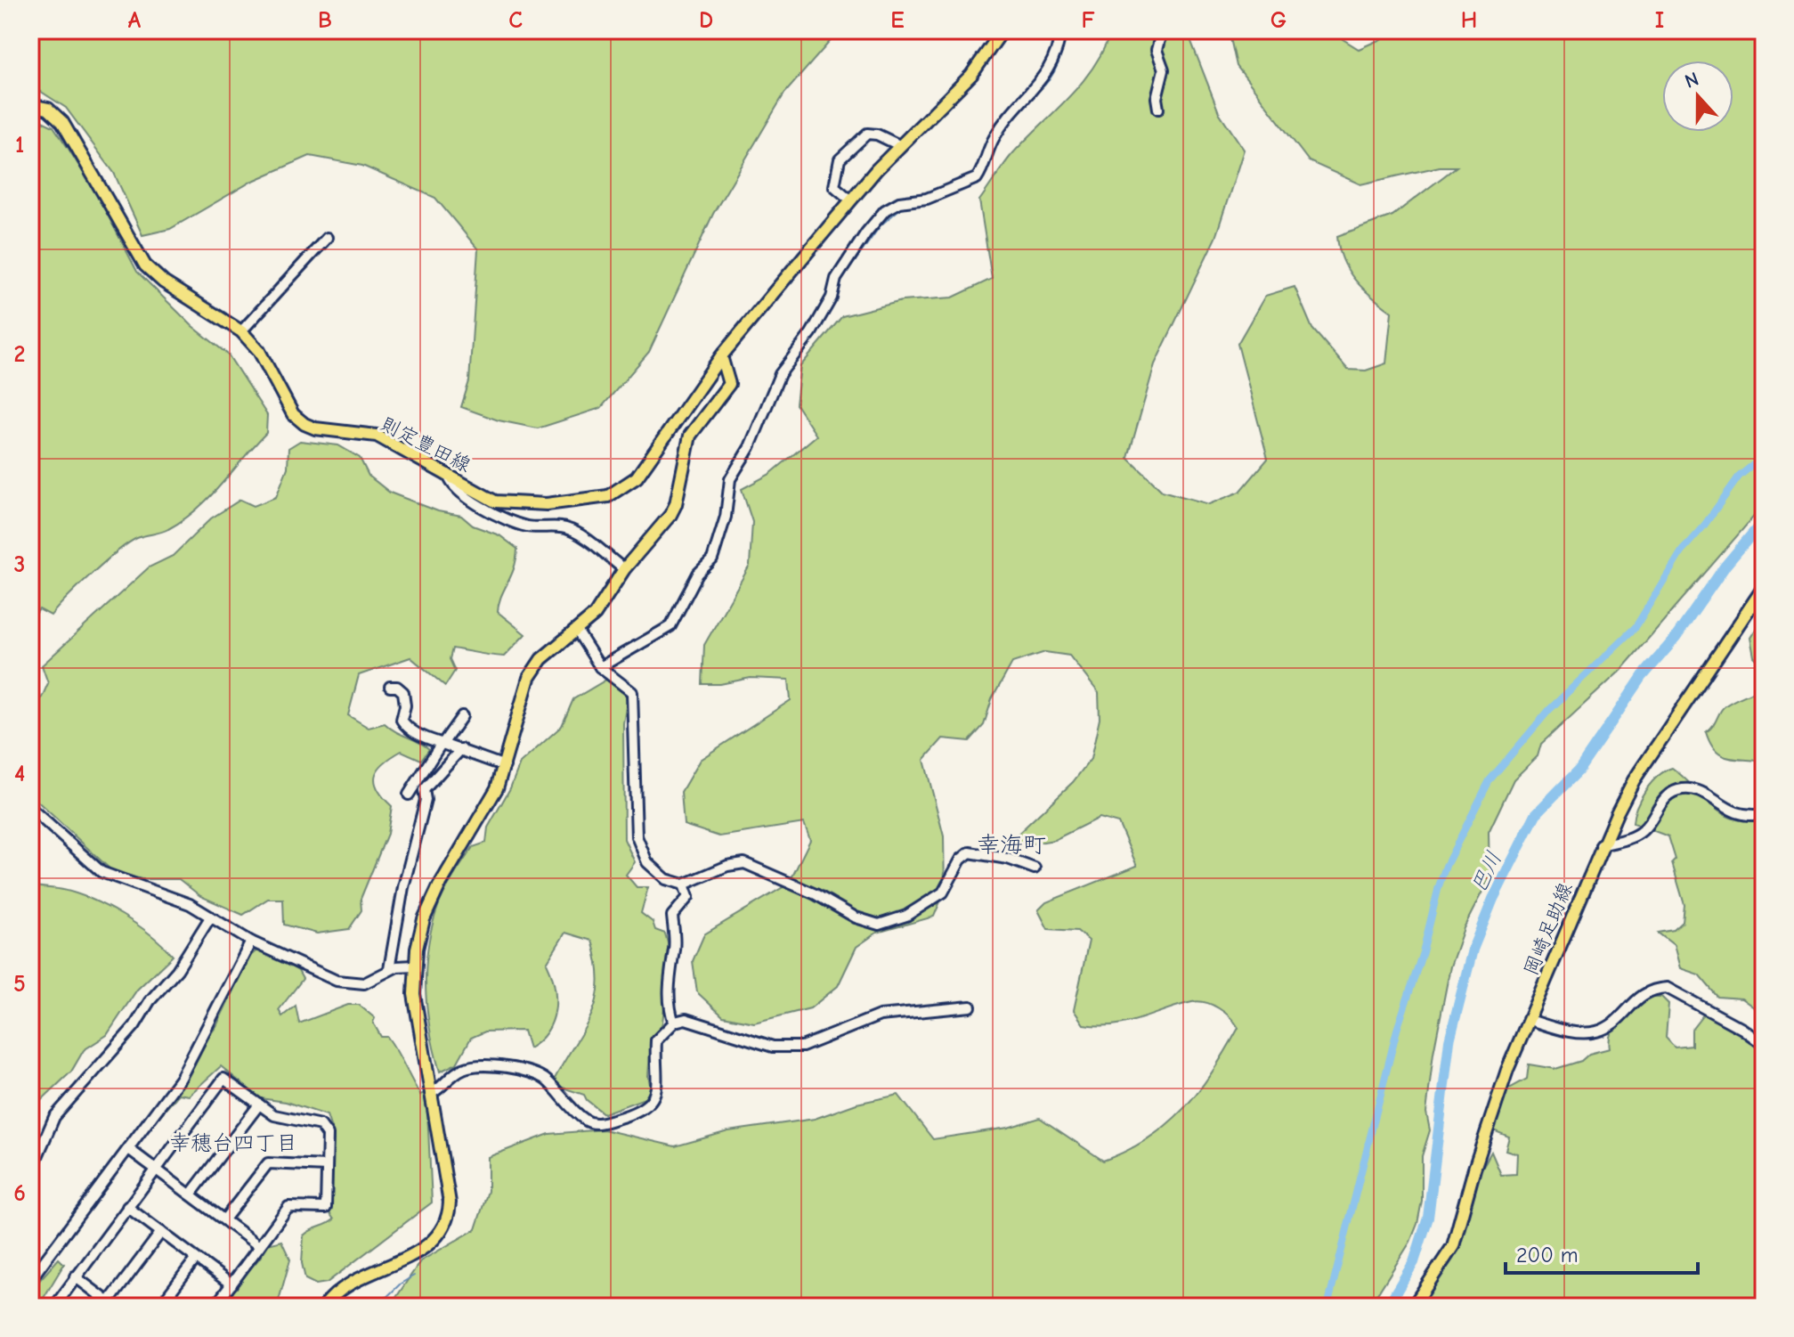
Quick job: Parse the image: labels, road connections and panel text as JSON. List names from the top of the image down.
{
  "streets": {
    "main road": ["則定豊田線", "岡崎足助線"]
  },
  "districts": ["幸海町", "幸穂台四丁目"],
  "water": ["巴川"],
  "scale_bar": "200 m",
  "north": "top",
  "grid": {
    "columns": [
      "A",
      "B",
      "C",
      "D",
      "E",
      "F",
      "G",
      "H",
      "I"
    ],
    "rows": [
      "1",
      "2",
      "3",
      "4",
      "5",
      "6"
    ]
  }
}
